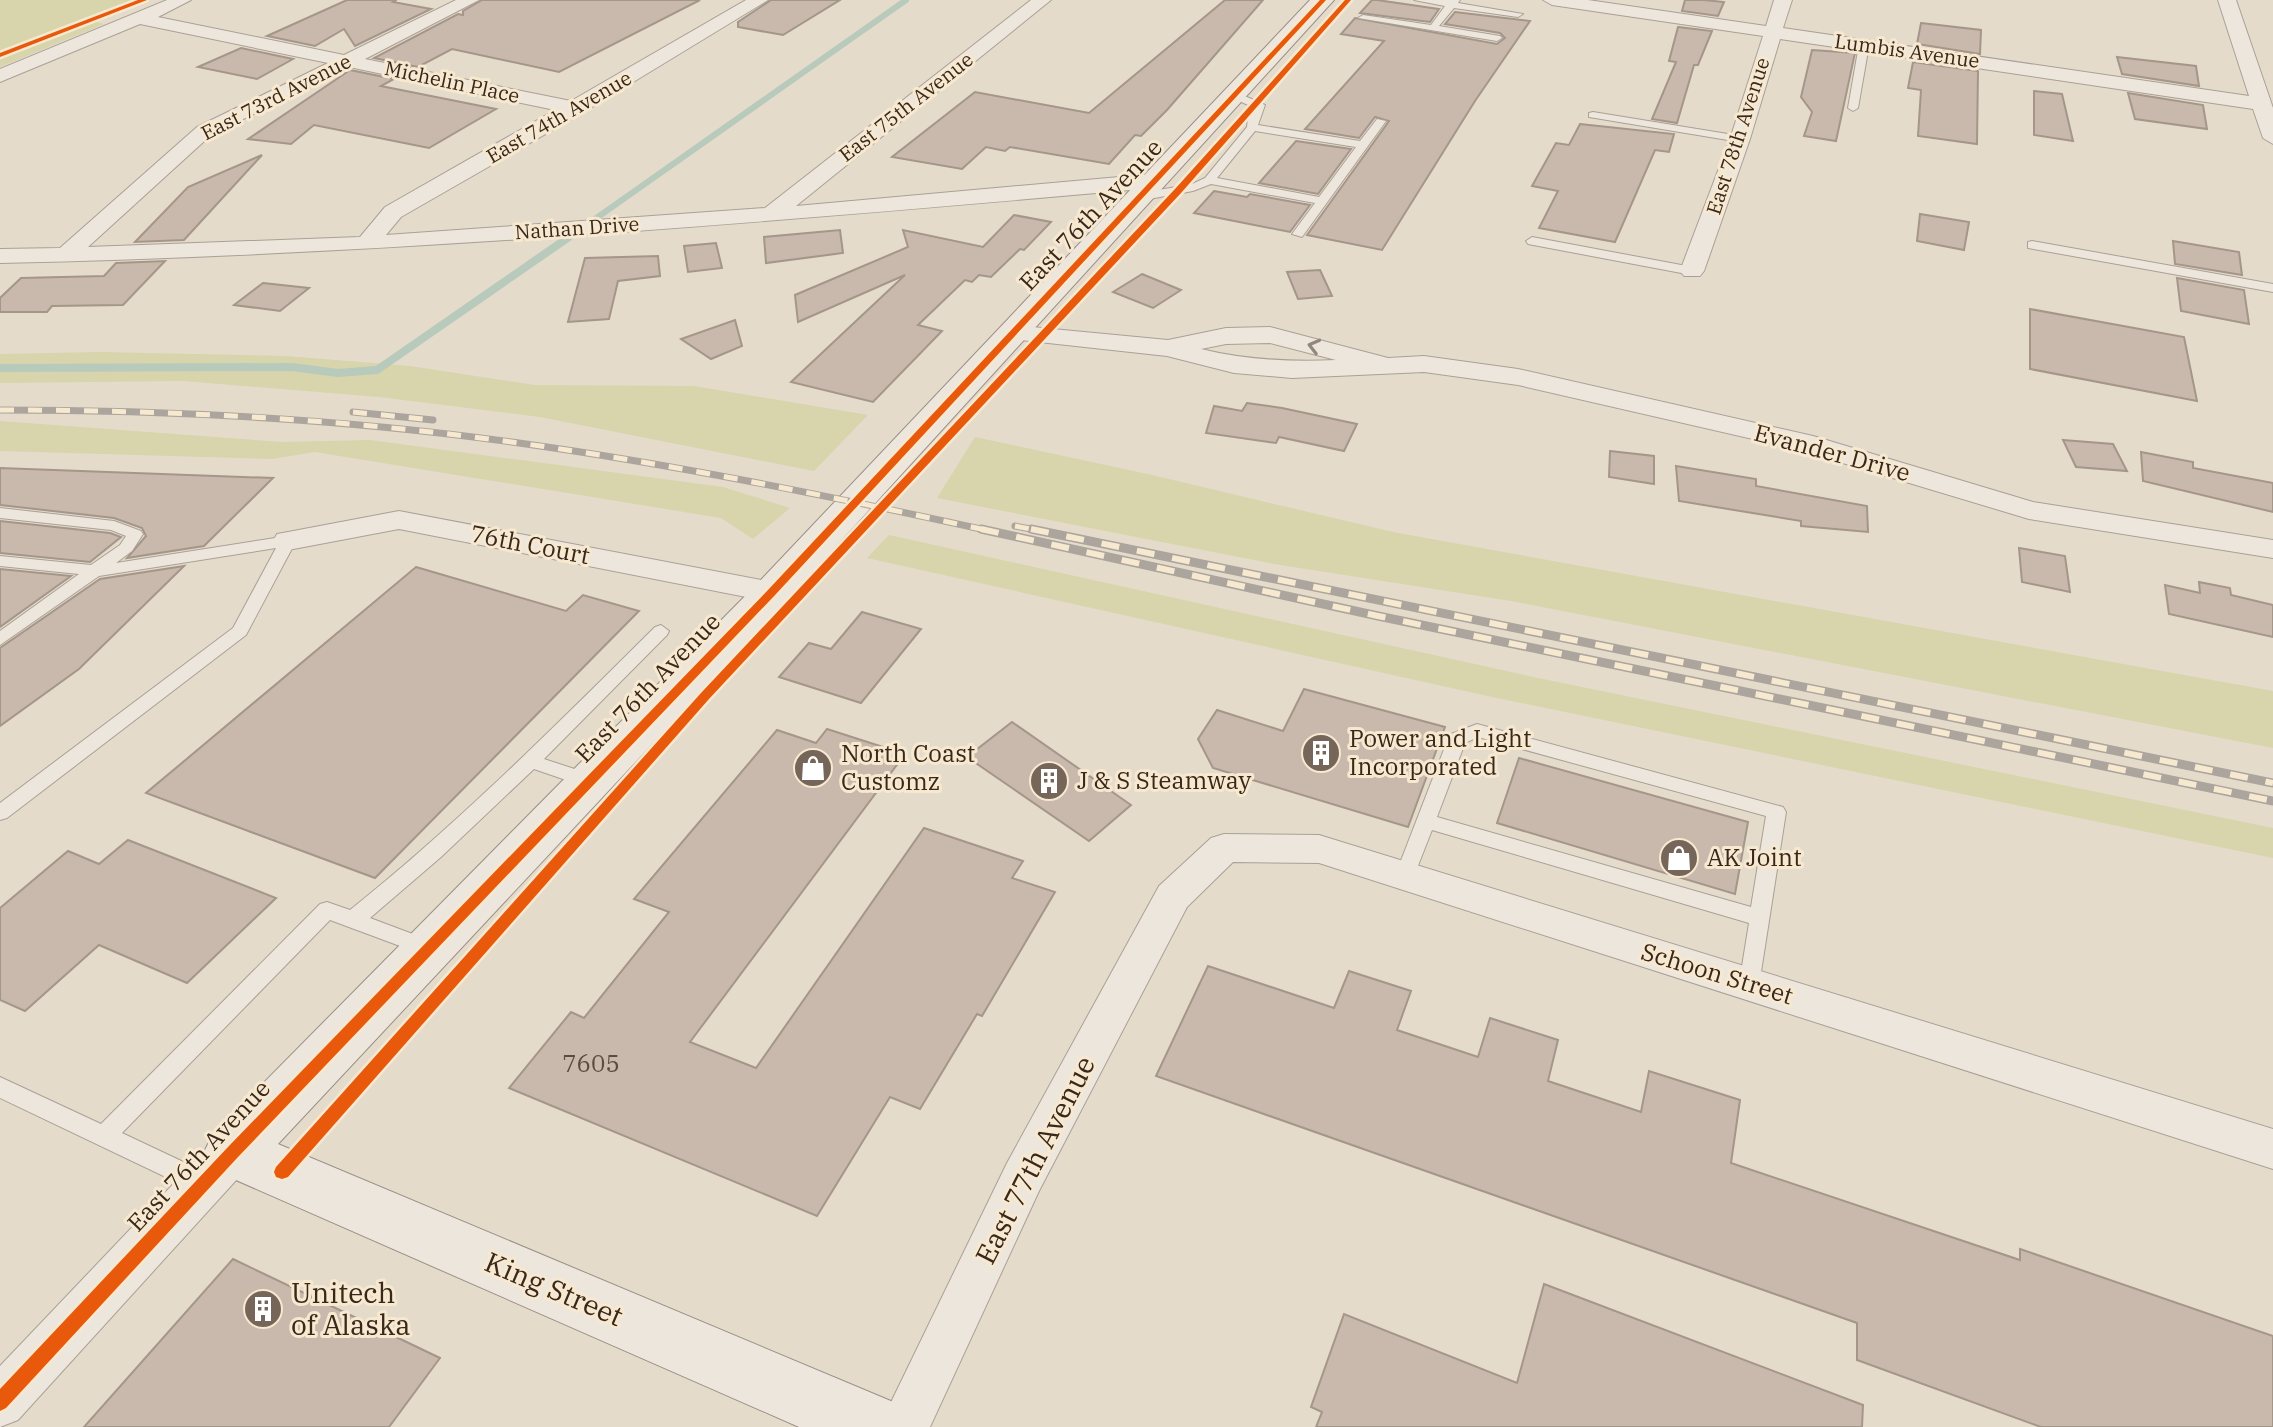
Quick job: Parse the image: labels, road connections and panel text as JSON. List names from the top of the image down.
{
  "streets": {
    "street": [
      "Lumbis Avenue",
      "Michelin Place",
      "East 73rd Avenue",
      "East 75th Avenue",
      "East 74th Avenue",
      "East 78th Avenue",
      "East 76th Avenue",
      "Nathan Drive",
      "Evander Drive",
      "76th Court",
      "Schoon Street",
      "East 77th Avenue",
      "King Street"
    ]
  },
  "crossings": [
    ["Lumbis Avenue", "East 78th Avenue"],
    ["Michelin Place", "East 73rd Avenue"],
    ["Michelin Place", "East 74th Avenue"],
    ["East 73rd Avenue", "Nathan Drive"],
    ["East 75th Avenue", "Nathan Drive"],
    ["East 74th Avenue", "Nathan Drive"],
    ["East 76th Avenue", "Nathan Drive"],
    ["East 76th Avenue", "Evander Drive"],
    ["East 76th Avenue", "76th Court"],
    ["East 76th Avenue", "King Street"],
    ["Schoon Street", "East 77th Avenue"]
  ],
  "places": {
    "building": ["Power and Light Incorporated", "J & S Steamway", "Unitech of Alaska"],
    "shop": ["North Coast Customz", "AK Joint"]
  },
  "house_numbers": ["7605"]
}
